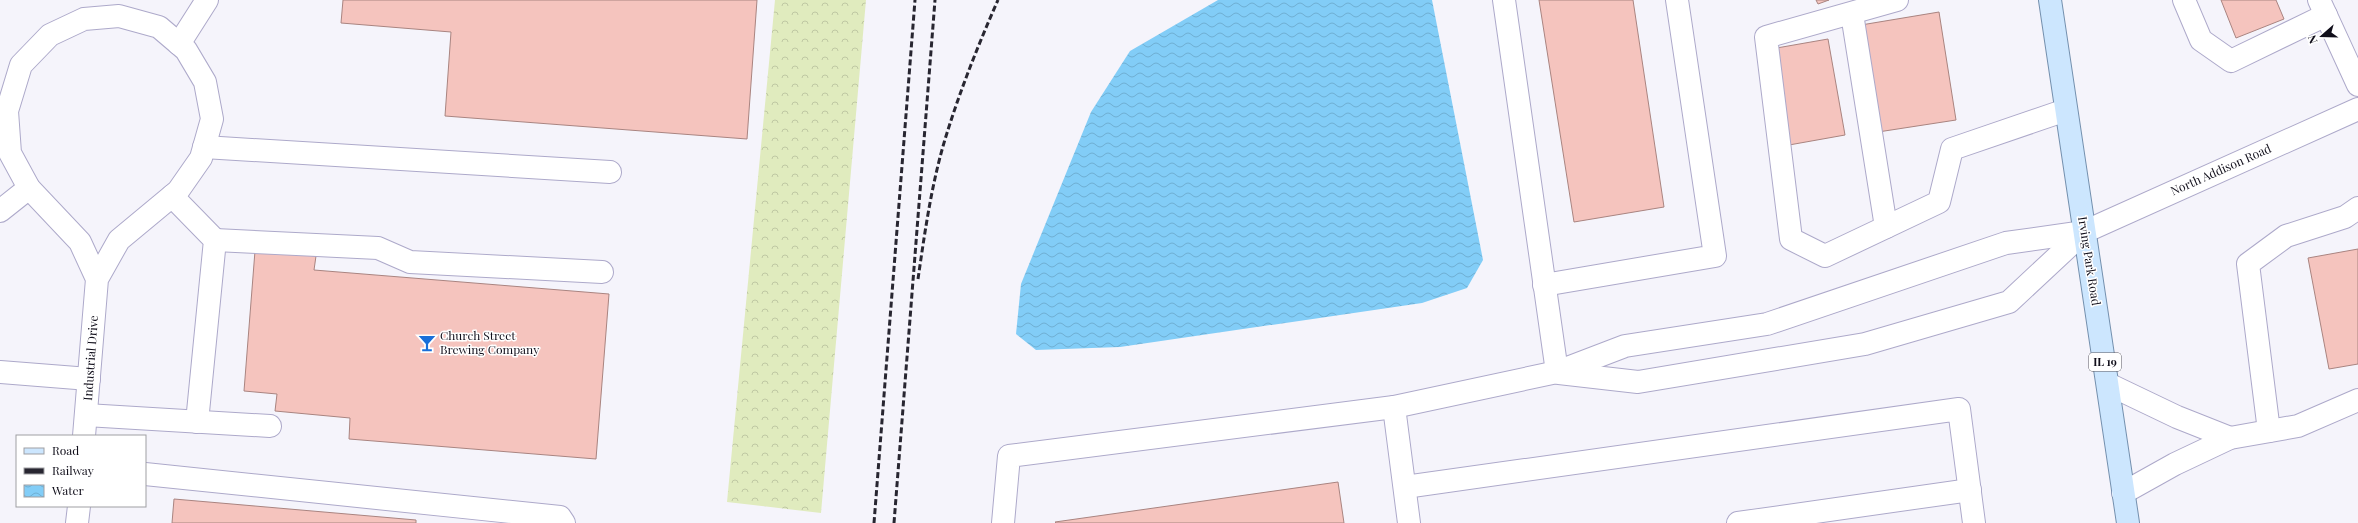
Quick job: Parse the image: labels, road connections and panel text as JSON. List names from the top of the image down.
{
  "streets": {
    "main road": ["Irving Park Road", "IL 19"],
    "street": ["North Addison Road", "Industrial Drive"]
  },
  "crossings": [
    ["North Addison Road", "Irving Park Road"]
  ],
  "places": {
    "bar": ["Church Street Brewing Company"]
  },
  "legend": ["Road", "Railway", "Water"],
  "north": "left"
}
